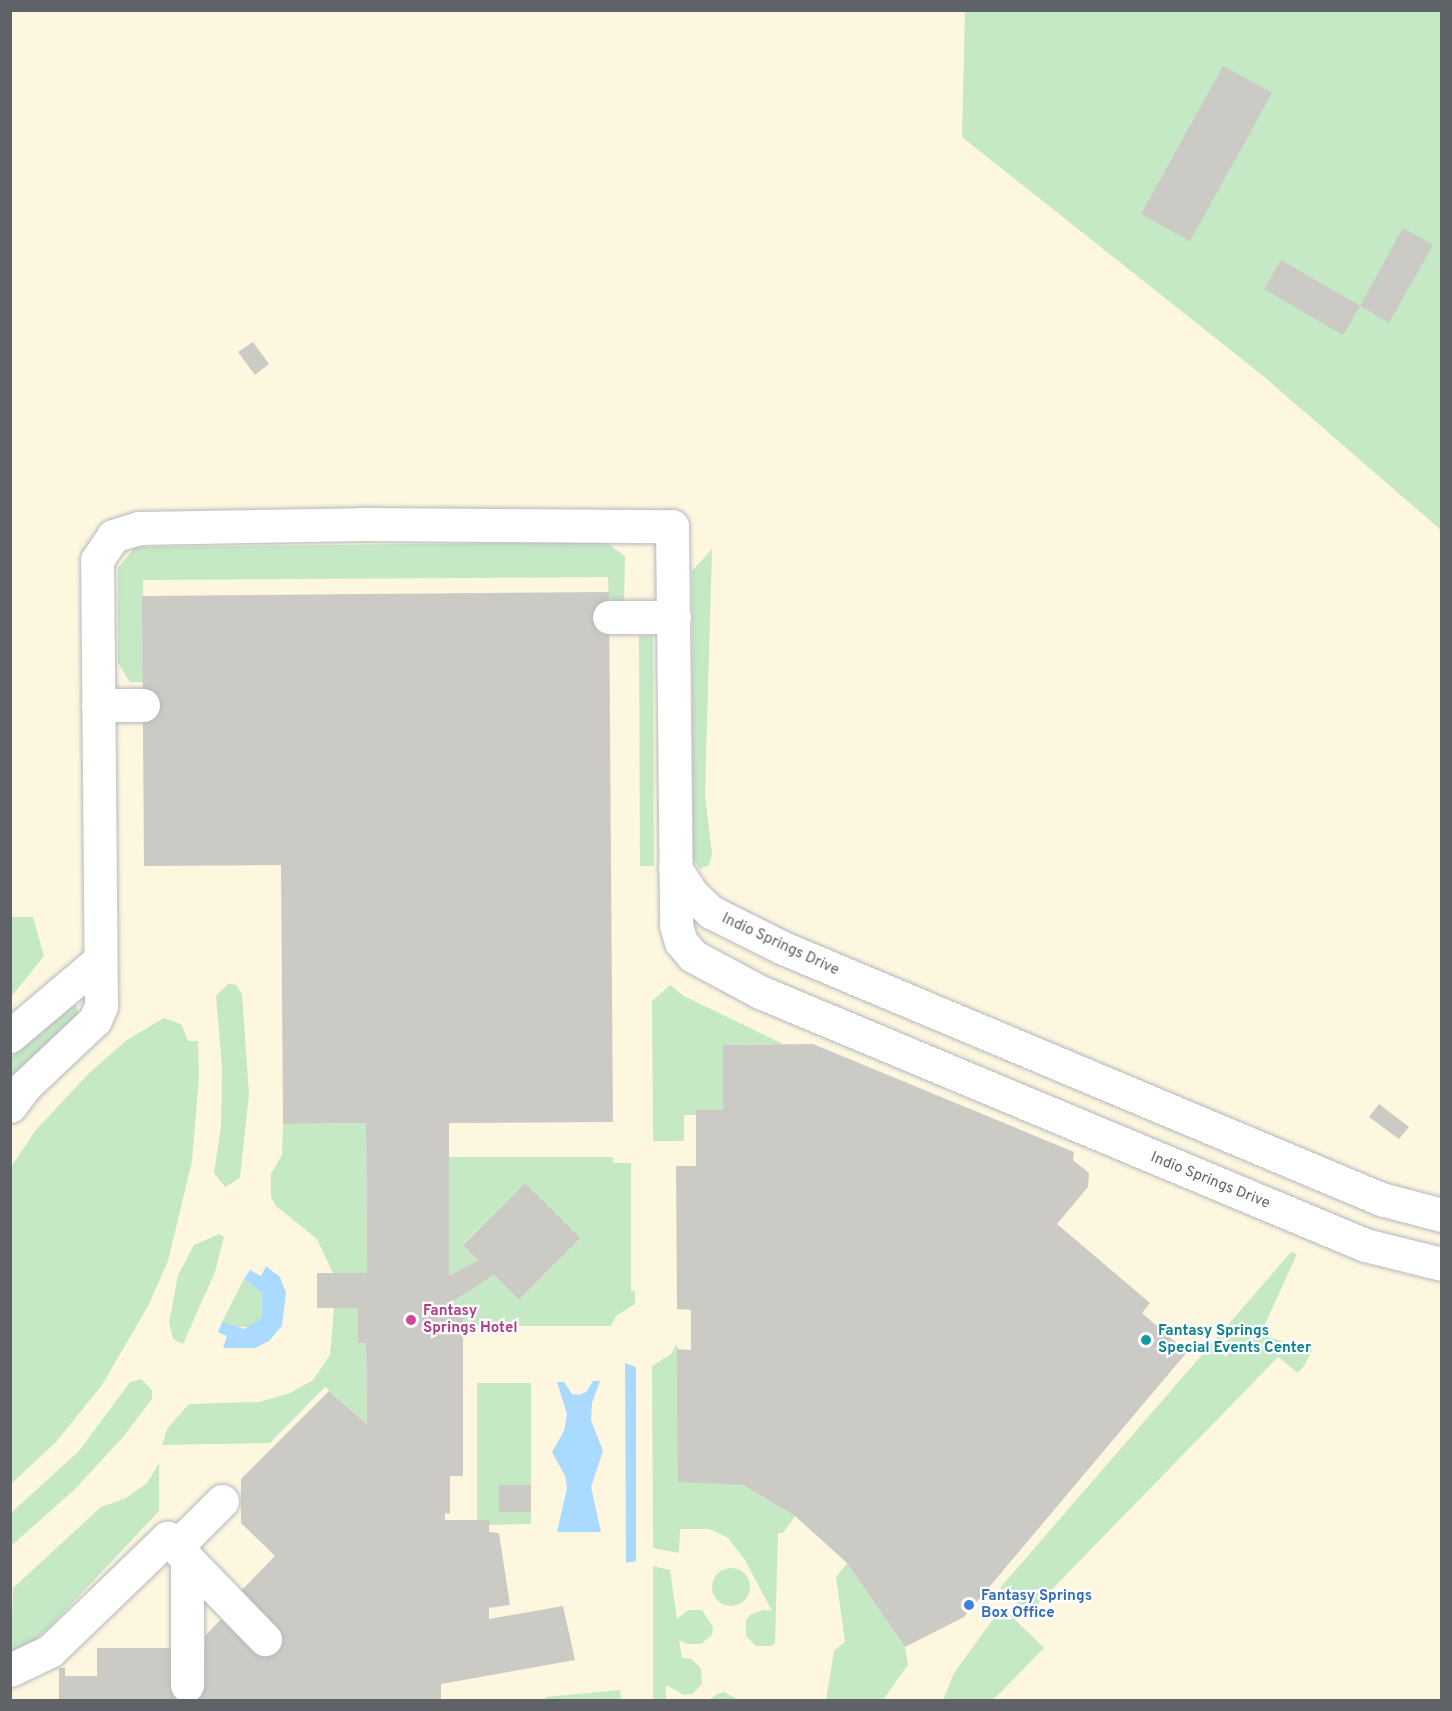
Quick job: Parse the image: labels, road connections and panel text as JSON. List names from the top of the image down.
{
  "streets": {
    "lane": ["Indio Springs Drive"]
  },
  "places": ["Fantasy Springs Hotel", "Fantasy Springs Special Events Center", "Fantasy Springs Box Office"]
}
